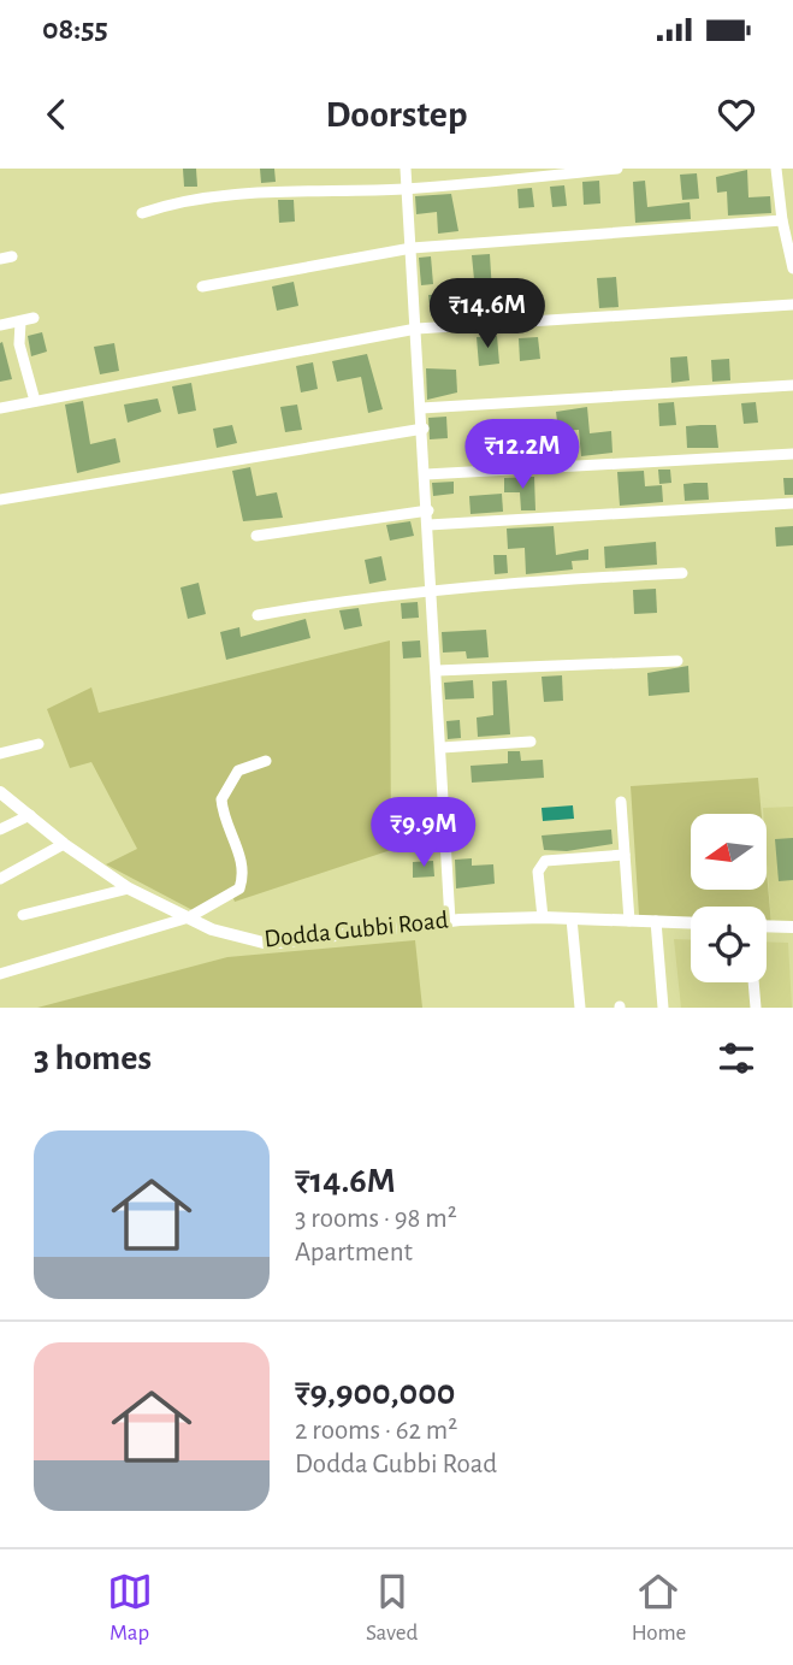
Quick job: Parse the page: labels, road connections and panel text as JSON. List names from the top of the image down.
{
  "streets": {
    "main road": ["Dodda Gubbi Road"]
  },
  "north": "left",
  "page": {
    "status": "08:55",
    "header": "Doorstep",
    "price": ["₹14.6M", "₹12.2M", "₹9.9M"],
    "heading": "3 homes",
    "list": [
      {
        "name": "₹14.6M",
        "note": "3 rooms · 98 m² · Apartment"
      },
      {
        "name": "₹9,900,000",
        "note": "2 rooms · 62 m² · Dodda Gubbi Road"
      }
    ],
    "tabs": ["Map", "Saved", "Home"]
  }
}
